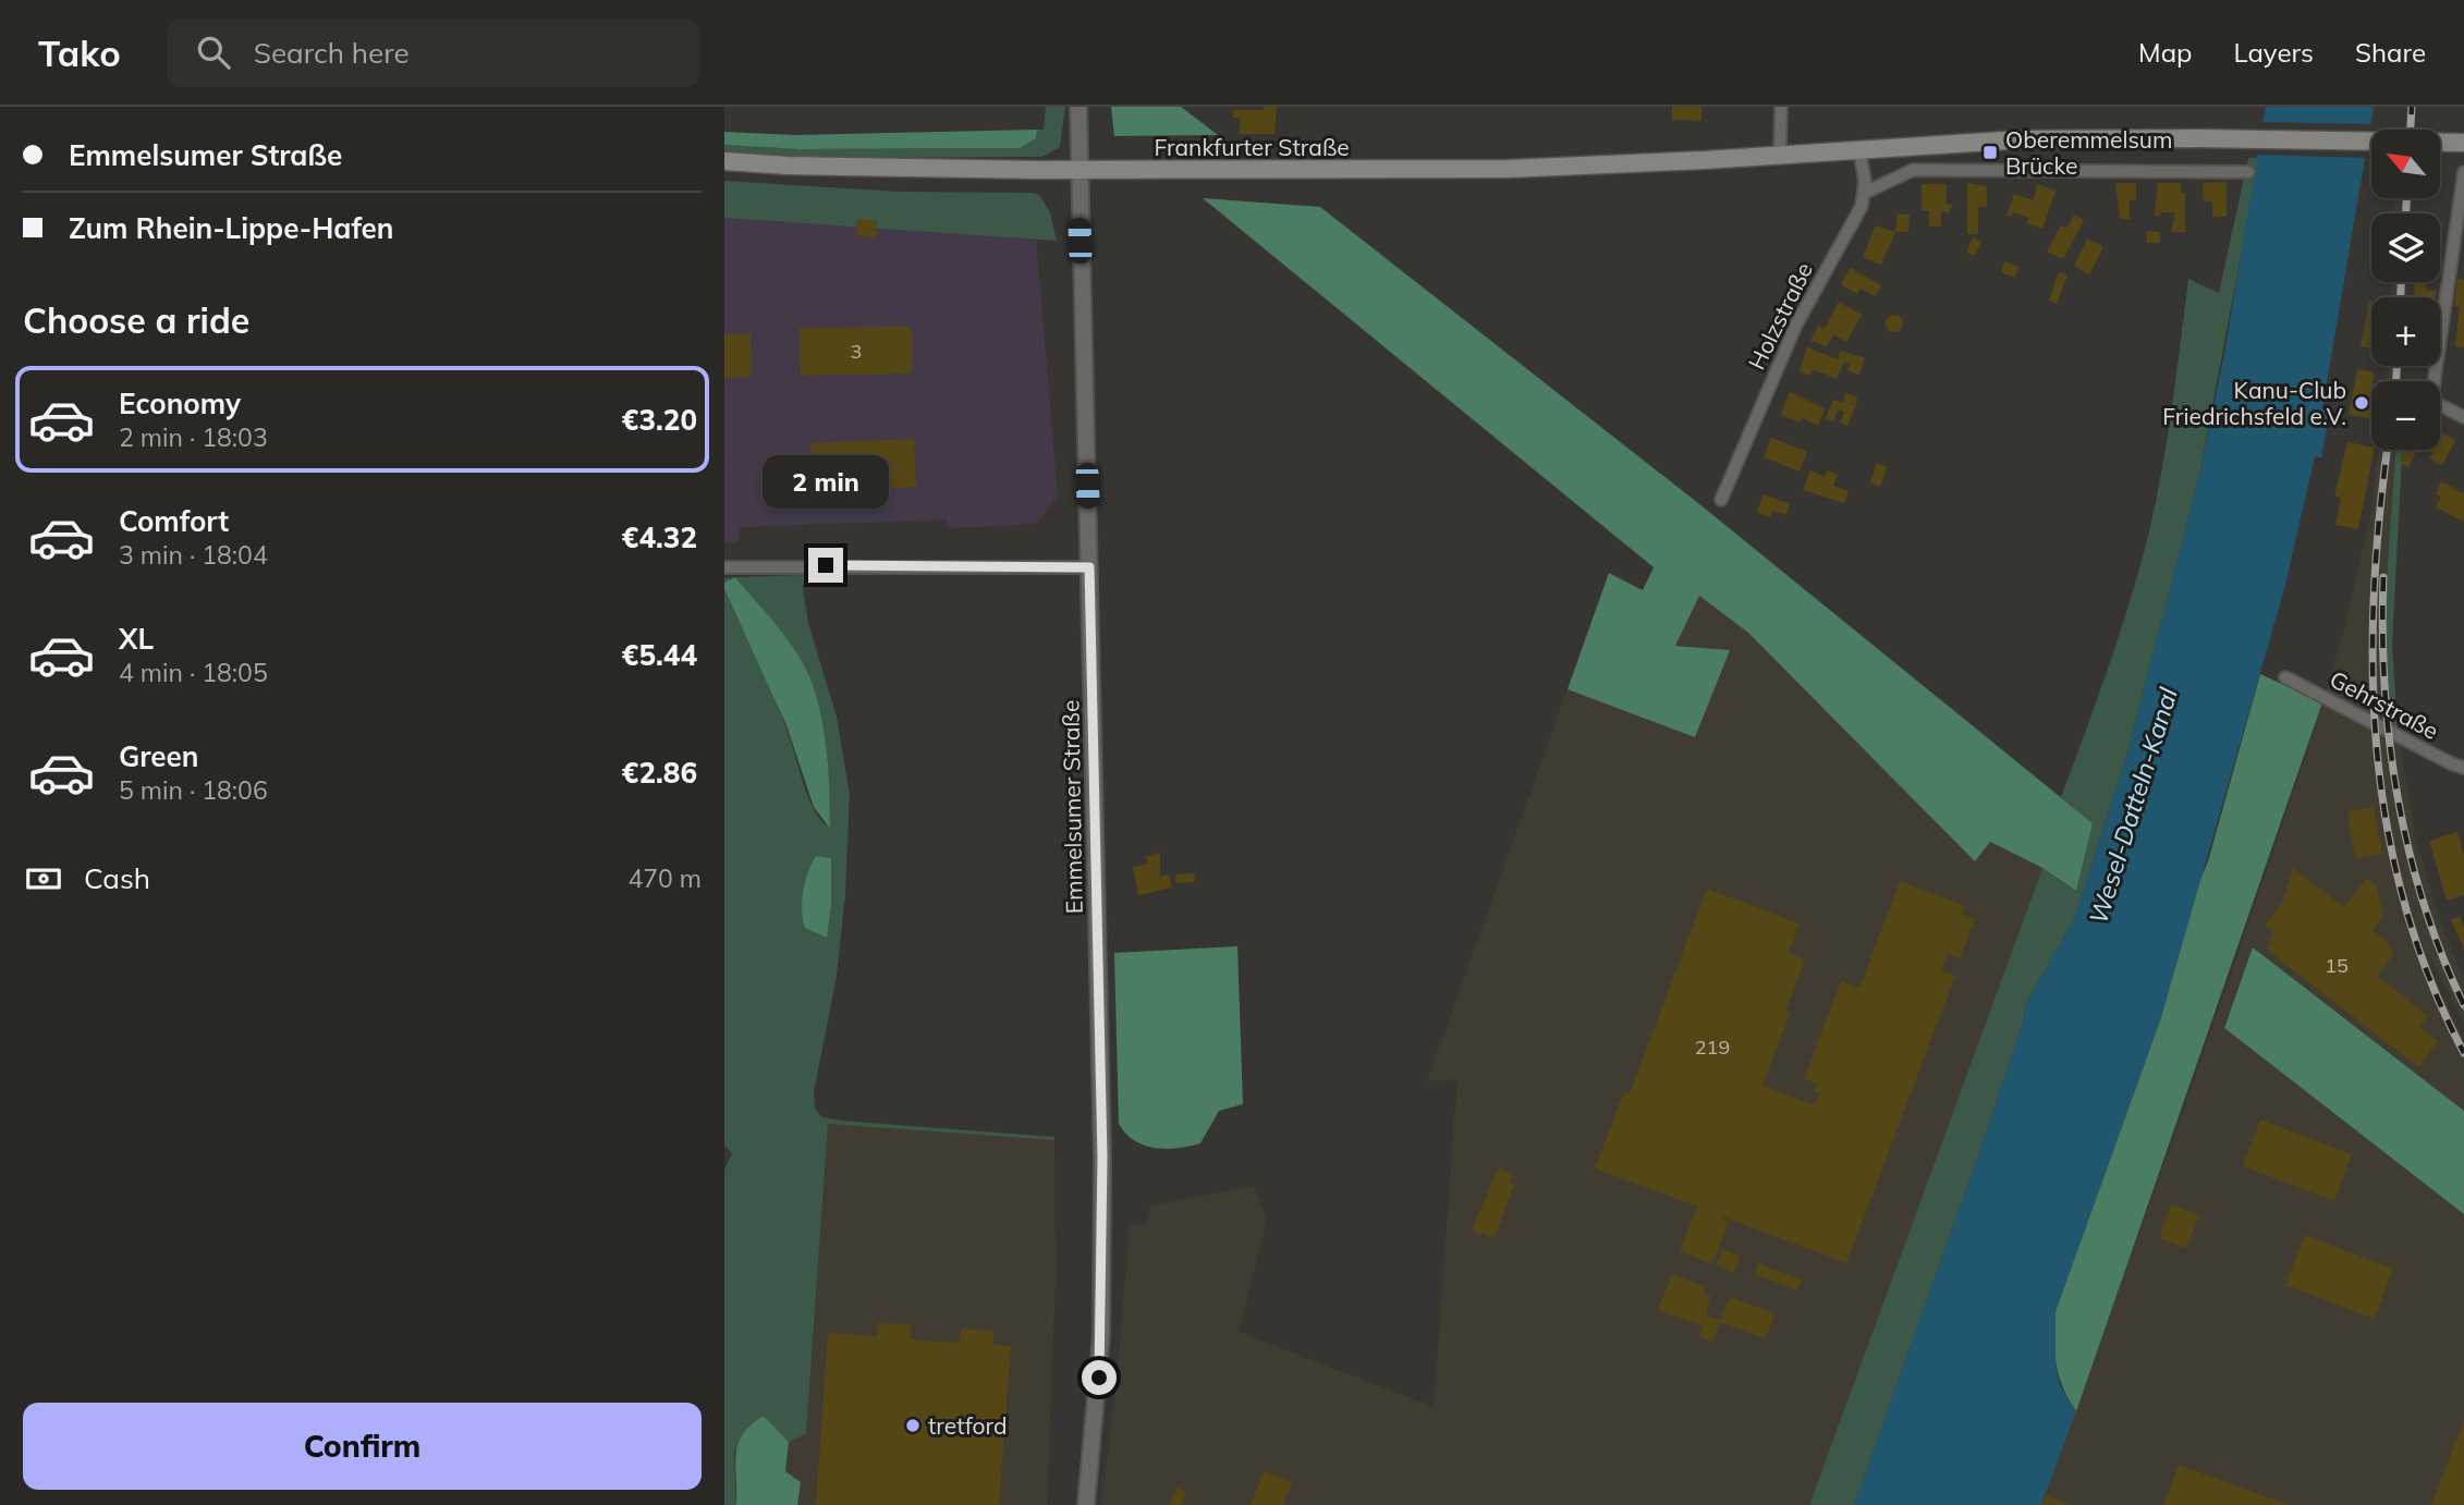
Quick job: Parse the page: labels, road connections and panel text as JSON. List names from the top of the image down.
{
  "streets": {
    "main road": ["Frankfurter Straße"],
    "street": ["Holzstraße", "Gehrstraße", "Emmelsumer Straße"]
  },
  "crossings": [
    ["Frankfurter Straße", "Emmelsumer Straße"]
  ],
  "water": ["Wesel-Datteln-Kanal"],
  "places": {
    "transit": ["Oberemmelsum Brücke"],
    "other": ["Kanu-Club Friedrichsfeld e.V.", "tretford"]
  },
  "house_numbers": ["3", "15", "219"],
  "north": "top left",
  "page": {
    "header": "Tako",
    "search": "Search here",
    "nav": ["Map", "Layers", "Share"],
    "banner": ["Emmelsumer Straße", "Zum Rhein-Lippe-Hafen"],
    "map_buttons": ["+", "−"],
    "heading": "Choose a ride",
    "list": [
      {
        "name": "Economy",
        "note": "2 min · 18:03",
        "value": "€3.20"
      },
      {
        "name": "Comfort",
        "note": "3 min · 18:04",
        "value": "€4.32"
      },
      {
        "name": "XL",
        "note": "4 min · 18:05",
        "value": "€5.44"
      },
      {
        "name": "Green",
        "note": "5 min · 18:06",
        "value": "€2.86"
      }
    ],
    "bubble": "2 min",
    "pay": ["Cash", "470 m"],
    "buttons": "Confirm"
  }
}
